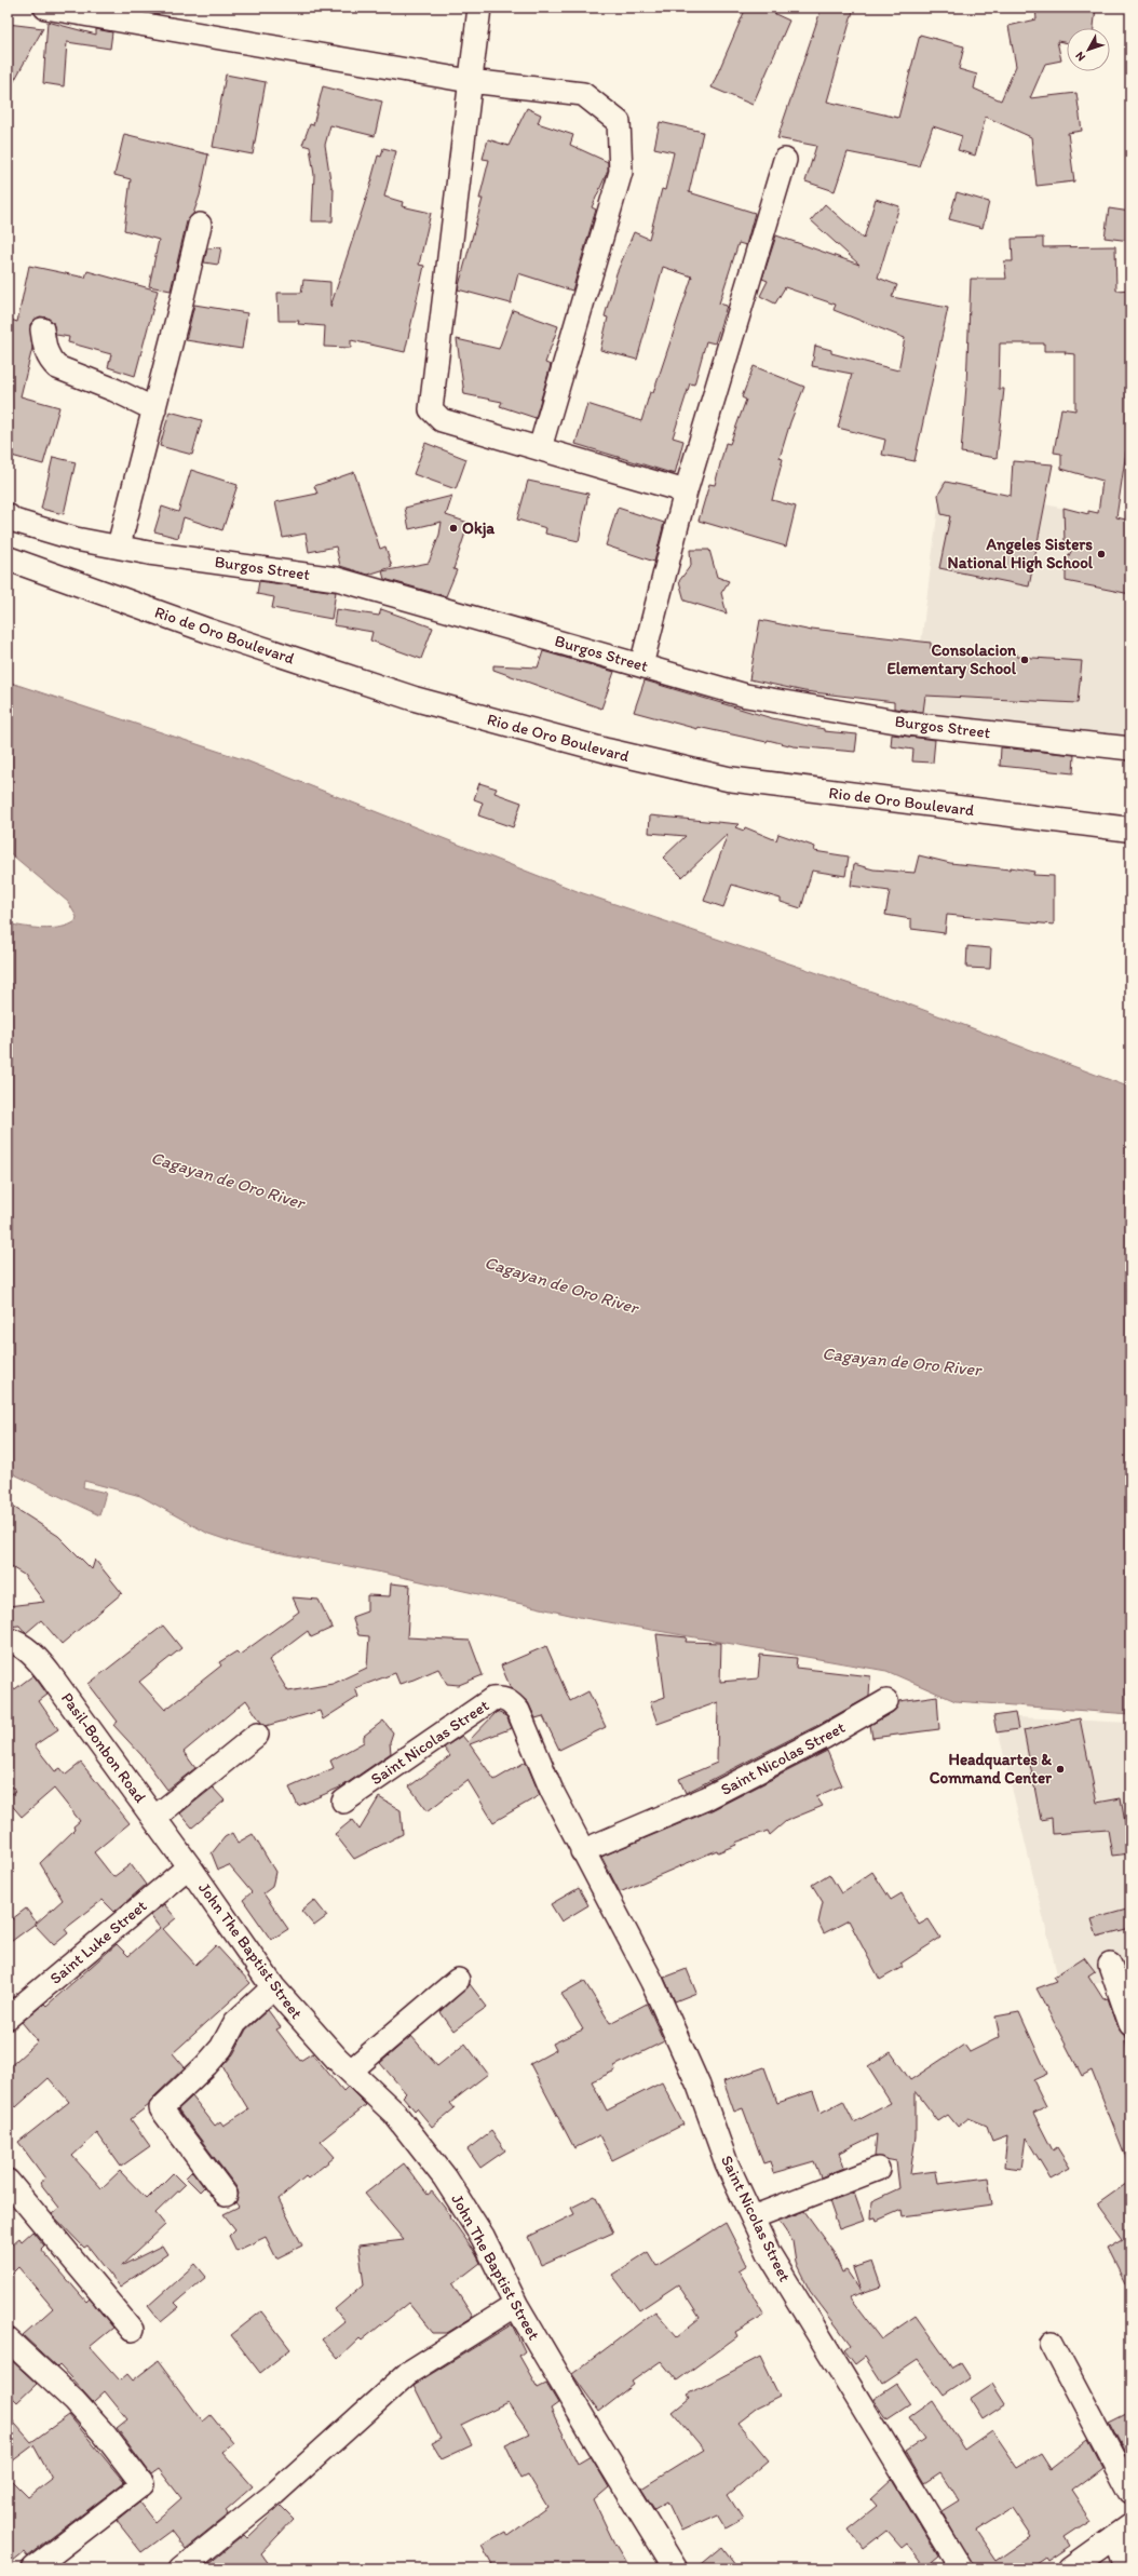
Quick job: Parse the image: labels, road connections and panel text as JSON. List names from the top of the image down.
{
  "streets": {
    "main road": ["Rio de Oro Boulevard", "Pasil-Bonbon Road", "John The Baptist Street"],
    "street": ["Burgos Street", "Saint Nicolas Street", "Saint Luke Street"]
  },
  "crossings": [
    ["Pasil-Bonbon Road", "Saint Luke Street"],
    ["Pasil-Bonbon Road", "John The Baptist Street"],
    ["Saint Luke Street", "John The Baptist Street"]
  ],
  "water": ["Cagayan de Oro River"],
  "places": [
    "Okja",
    "Angeles Sisters National High School",
    "Consolacion Elementary School",
    "Headquartes & Command Center"
  ],
  "north": "bottom left"
}
